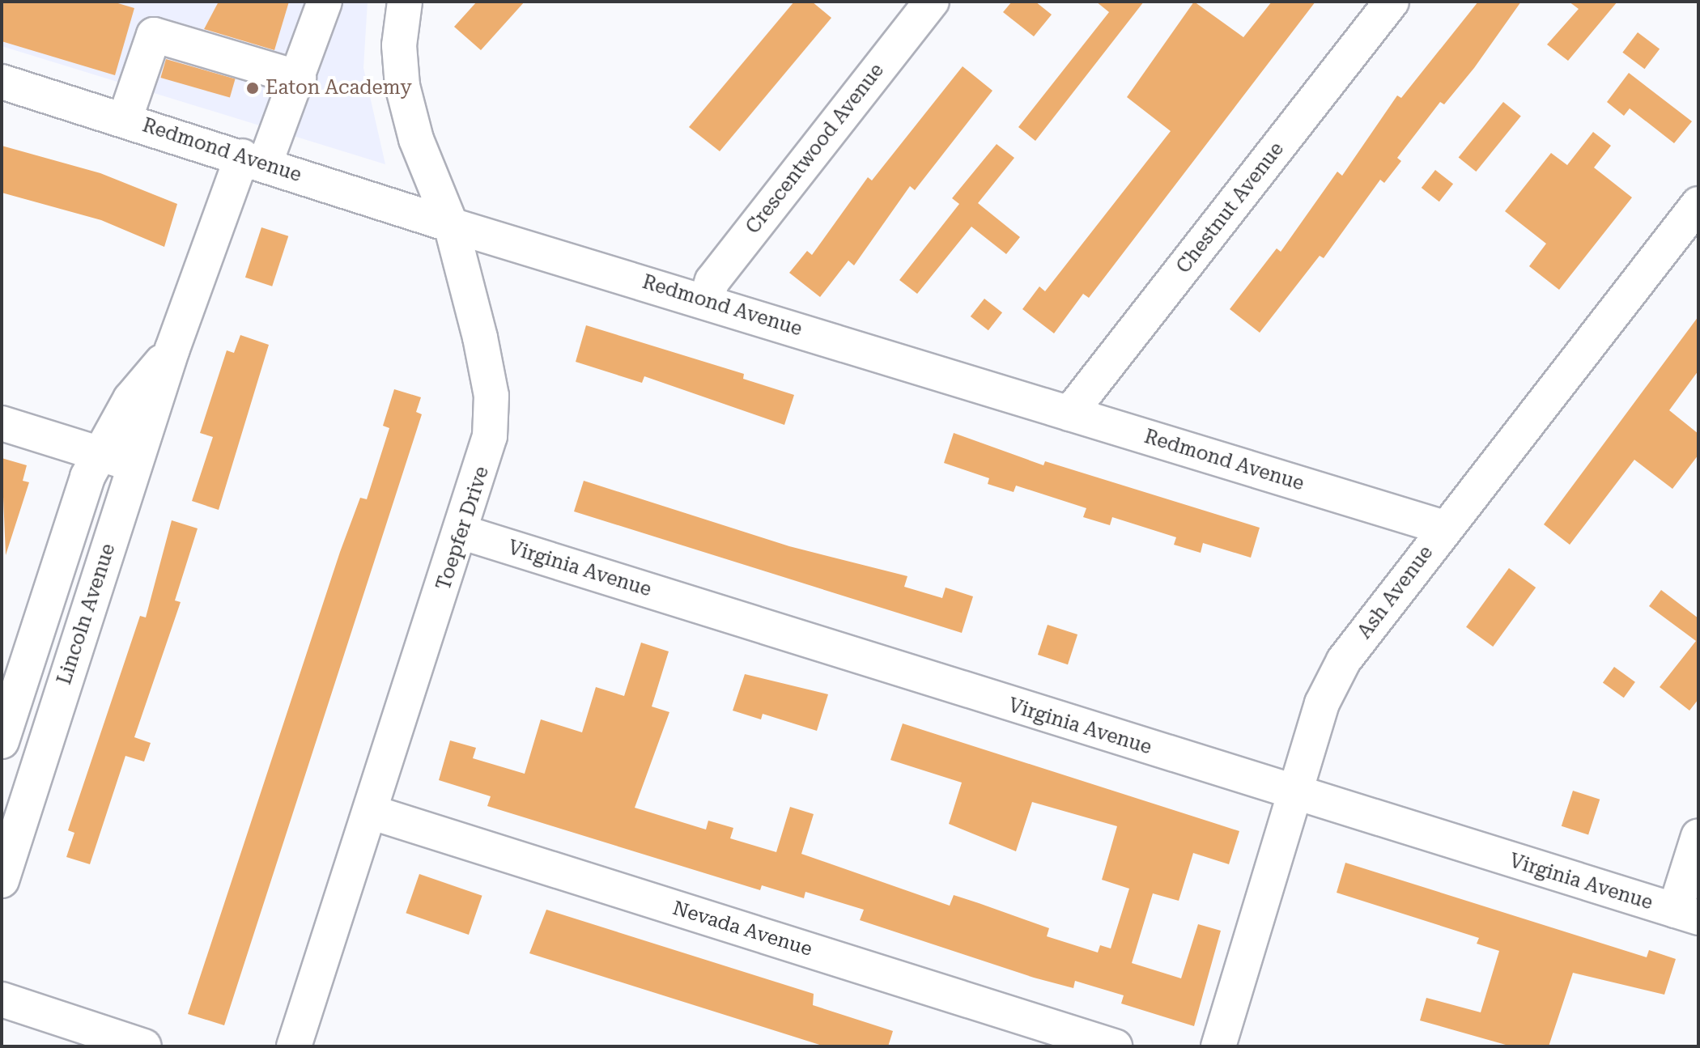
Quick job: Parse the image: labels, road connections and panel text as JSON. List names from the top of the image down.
{
  "streets": {
    "street": [
      "Crescentwood Avenue",
      "Redmond Avenue",
      "Chestnut Avenue",
      "Toepfer Drive",
      "Virginia Avenue",
      "Ash Avenue",
      "Lincoln Avenue",
      "Nevada Avenue"
    ]
  },
  "crossings": [
    ["Crescentwood Avenue", "Redmond Avenue"],
    ["Redmond Avenue", "Chestnut Avenue"],
    ["Redmond Avenue", "Toepfer Drive"],
    ["Redmond Avenue", "Ash Avenue"],
    ["Redmond Avenue", "Lincoln Avenue"],
    ["Toepfer Drive", "Virginia Avenue"],
    ["Toepfer Drive", "Nevada Avenue"],
    ["Virginia Avenue", "Ash Avenue"]
  ],
  "places": ["Eaton Academy"]
}
